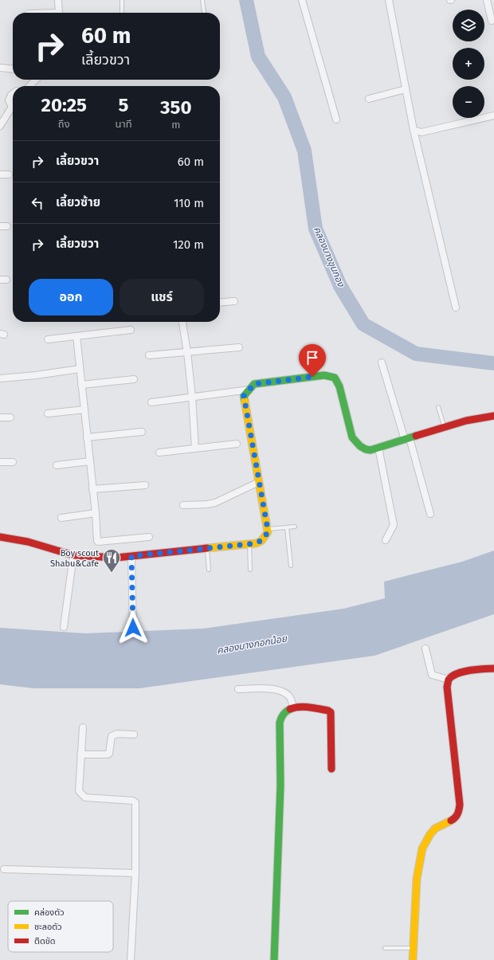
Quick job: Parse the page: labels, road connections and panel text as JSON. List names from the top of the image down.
{
  "water": ["คลองบางขุนกอง", "คลองบางกอกน้อย"],
  "places": {
    "restaurant": ["Boy scout Shabu&Cafe"]
  },
  "legend": ["คล่องตัว", "ชะลอตัว", "ติดขัด"],
  "page": {
    "map_buttons": ["+", "−"],
    "turn": ["60 m", "เลี้ยวขวา"],
    "eta": [
      "20:25",
      "ถึง",
      "5",
      "นาที",
      "350",
      "m"
    ],
    "list": [
      {
        "name": "เลี้ยวขวา",
        "value": "60 m"
      },
      {
        "name": "เลี้ยวซ้าย",
        "value": "110 m"
      },
      {
        "name": "เลี้ยวขวา",
        "value": "120 m"
      }
    ],
    "buttons": ["ออก", "แชร์"]
  }
}
